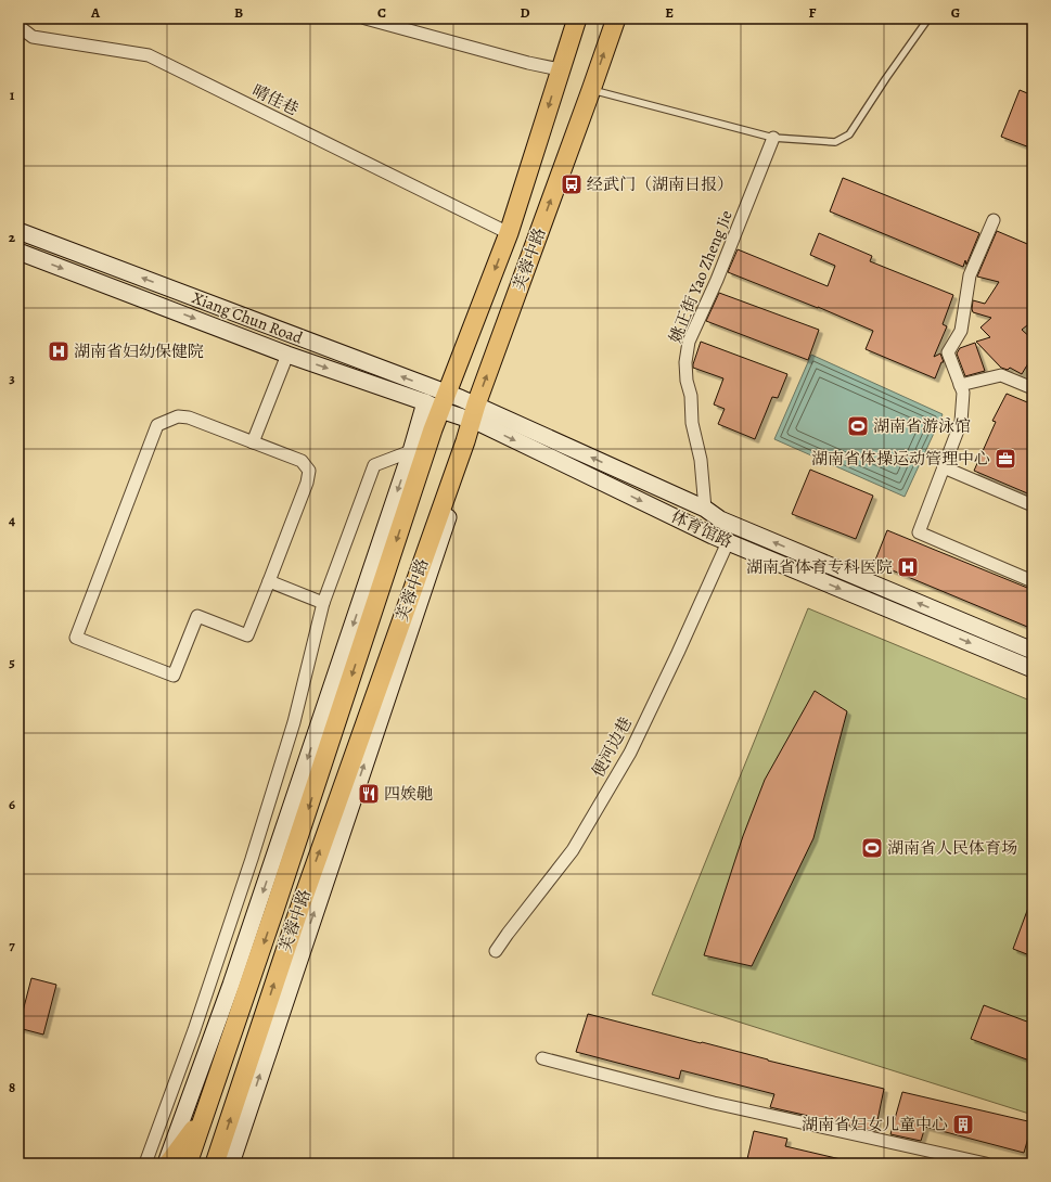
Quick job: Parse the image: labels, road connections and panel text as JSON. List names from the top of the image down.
{
  "streets": {
    "main road": ["芙蓉中路"],
    "street": [
      "晴佳巷",
      "姚正街 Yao Zheng Jie",
      "Xiang Chun Road",
      "体育馆路",
      "便河边巷"
    ]
  },
  "crossings": [
    ["晴佳巷", "芙蓉中路"],
    ["芙蓉中路", "Xiang Chun Road"],
    ["芙蓉中路", "体育馆路"],
    ["姚正街 Yao Zheng Jie", "体育馆路"],
    ["Xiang Chun Road", "体育馆路"],
    ["体育馆路", "便河边巷"]
  ],
  "places": {
    "bus stop": ["经武门（湖南日报）"],
    "hospital": ["湖南省妇幼保健院", "湖南省体育专科医院"],
    "sports": ["湖南省游泳馆", "湖南省人民体育场"],
    "office": ["湖南省体操运动管理中心"],
    "restaurant": ["四娭毑"],
    "building": ["湖南省妇女儿童中心"]
  },
  "grid": {
    "columns": [
      "A",
      "B",
      "C",
      "D",
      "E",
      "F",
      "G"
    ],
    "rows": [
      "1",
      "2",
      "3",
      "4",
      "5",
      "6",
      "7",
      "8"
    ]
  }
}
